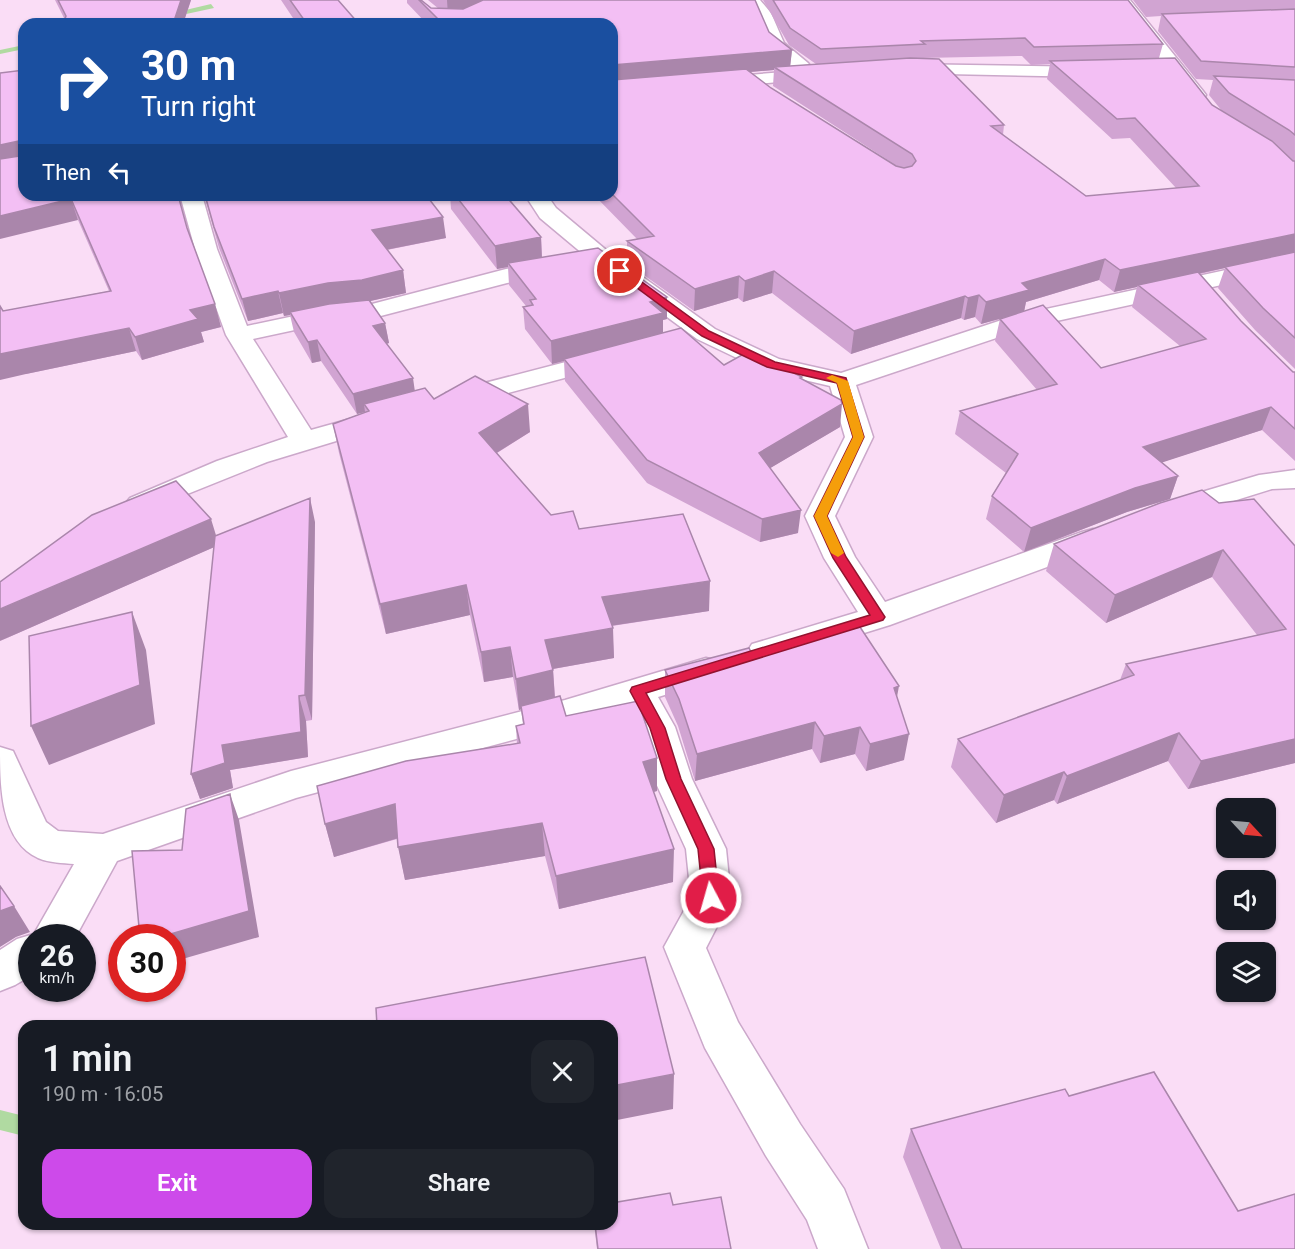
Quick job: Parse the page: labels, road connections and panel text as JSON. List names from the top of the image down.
{
  "north": "bottom right",
  "page": {
    "turn": ["30 m", "Turn right"],
    "then": "Then",
    "speed": "26 km/h",
    "limit": "30",
    "heading": ["1 min", "190 m · 16:05"],
    "buttons": ["Exit", "Share"]
  }
}
